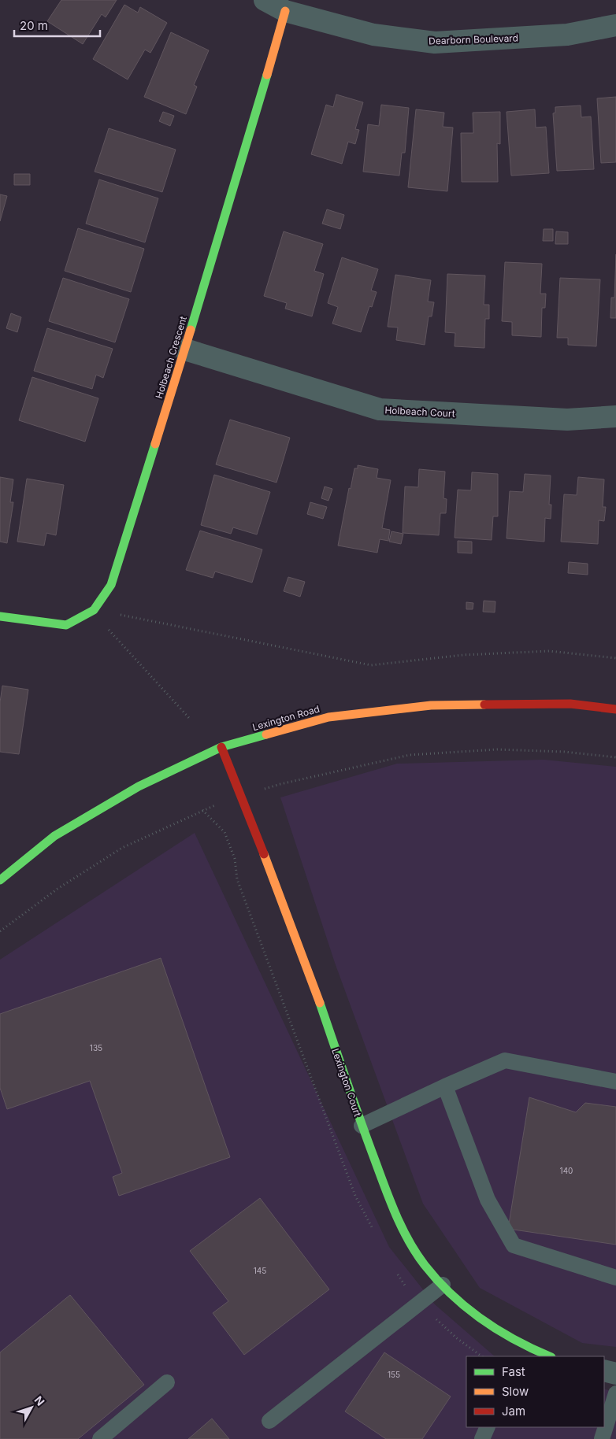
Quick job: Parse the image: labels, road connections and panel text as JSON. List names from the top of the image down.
{
  "streets": {
    "street": [
      "Dearborn Boulevard",
      "Holbeach Crescent",
      "Holbeach Court",
      "Lexington Road",
      "Lexington Court"
    ]
  },
  "crossings": [
    ["Dearborn Boulevard", "Holbeach Crescent"],
    ["Holbeach Crescent", "Holbeach Court"],
    ["Lexington Road", "Lexington Court"]
  ],
  "house_numbers": [
    "135",
    "140",
    "145",
    "155"
  ],
  "legend": ["Fast", "Slow", "Jam"],
  "scale_bar": "20 m",
  "north": "top right"
}
